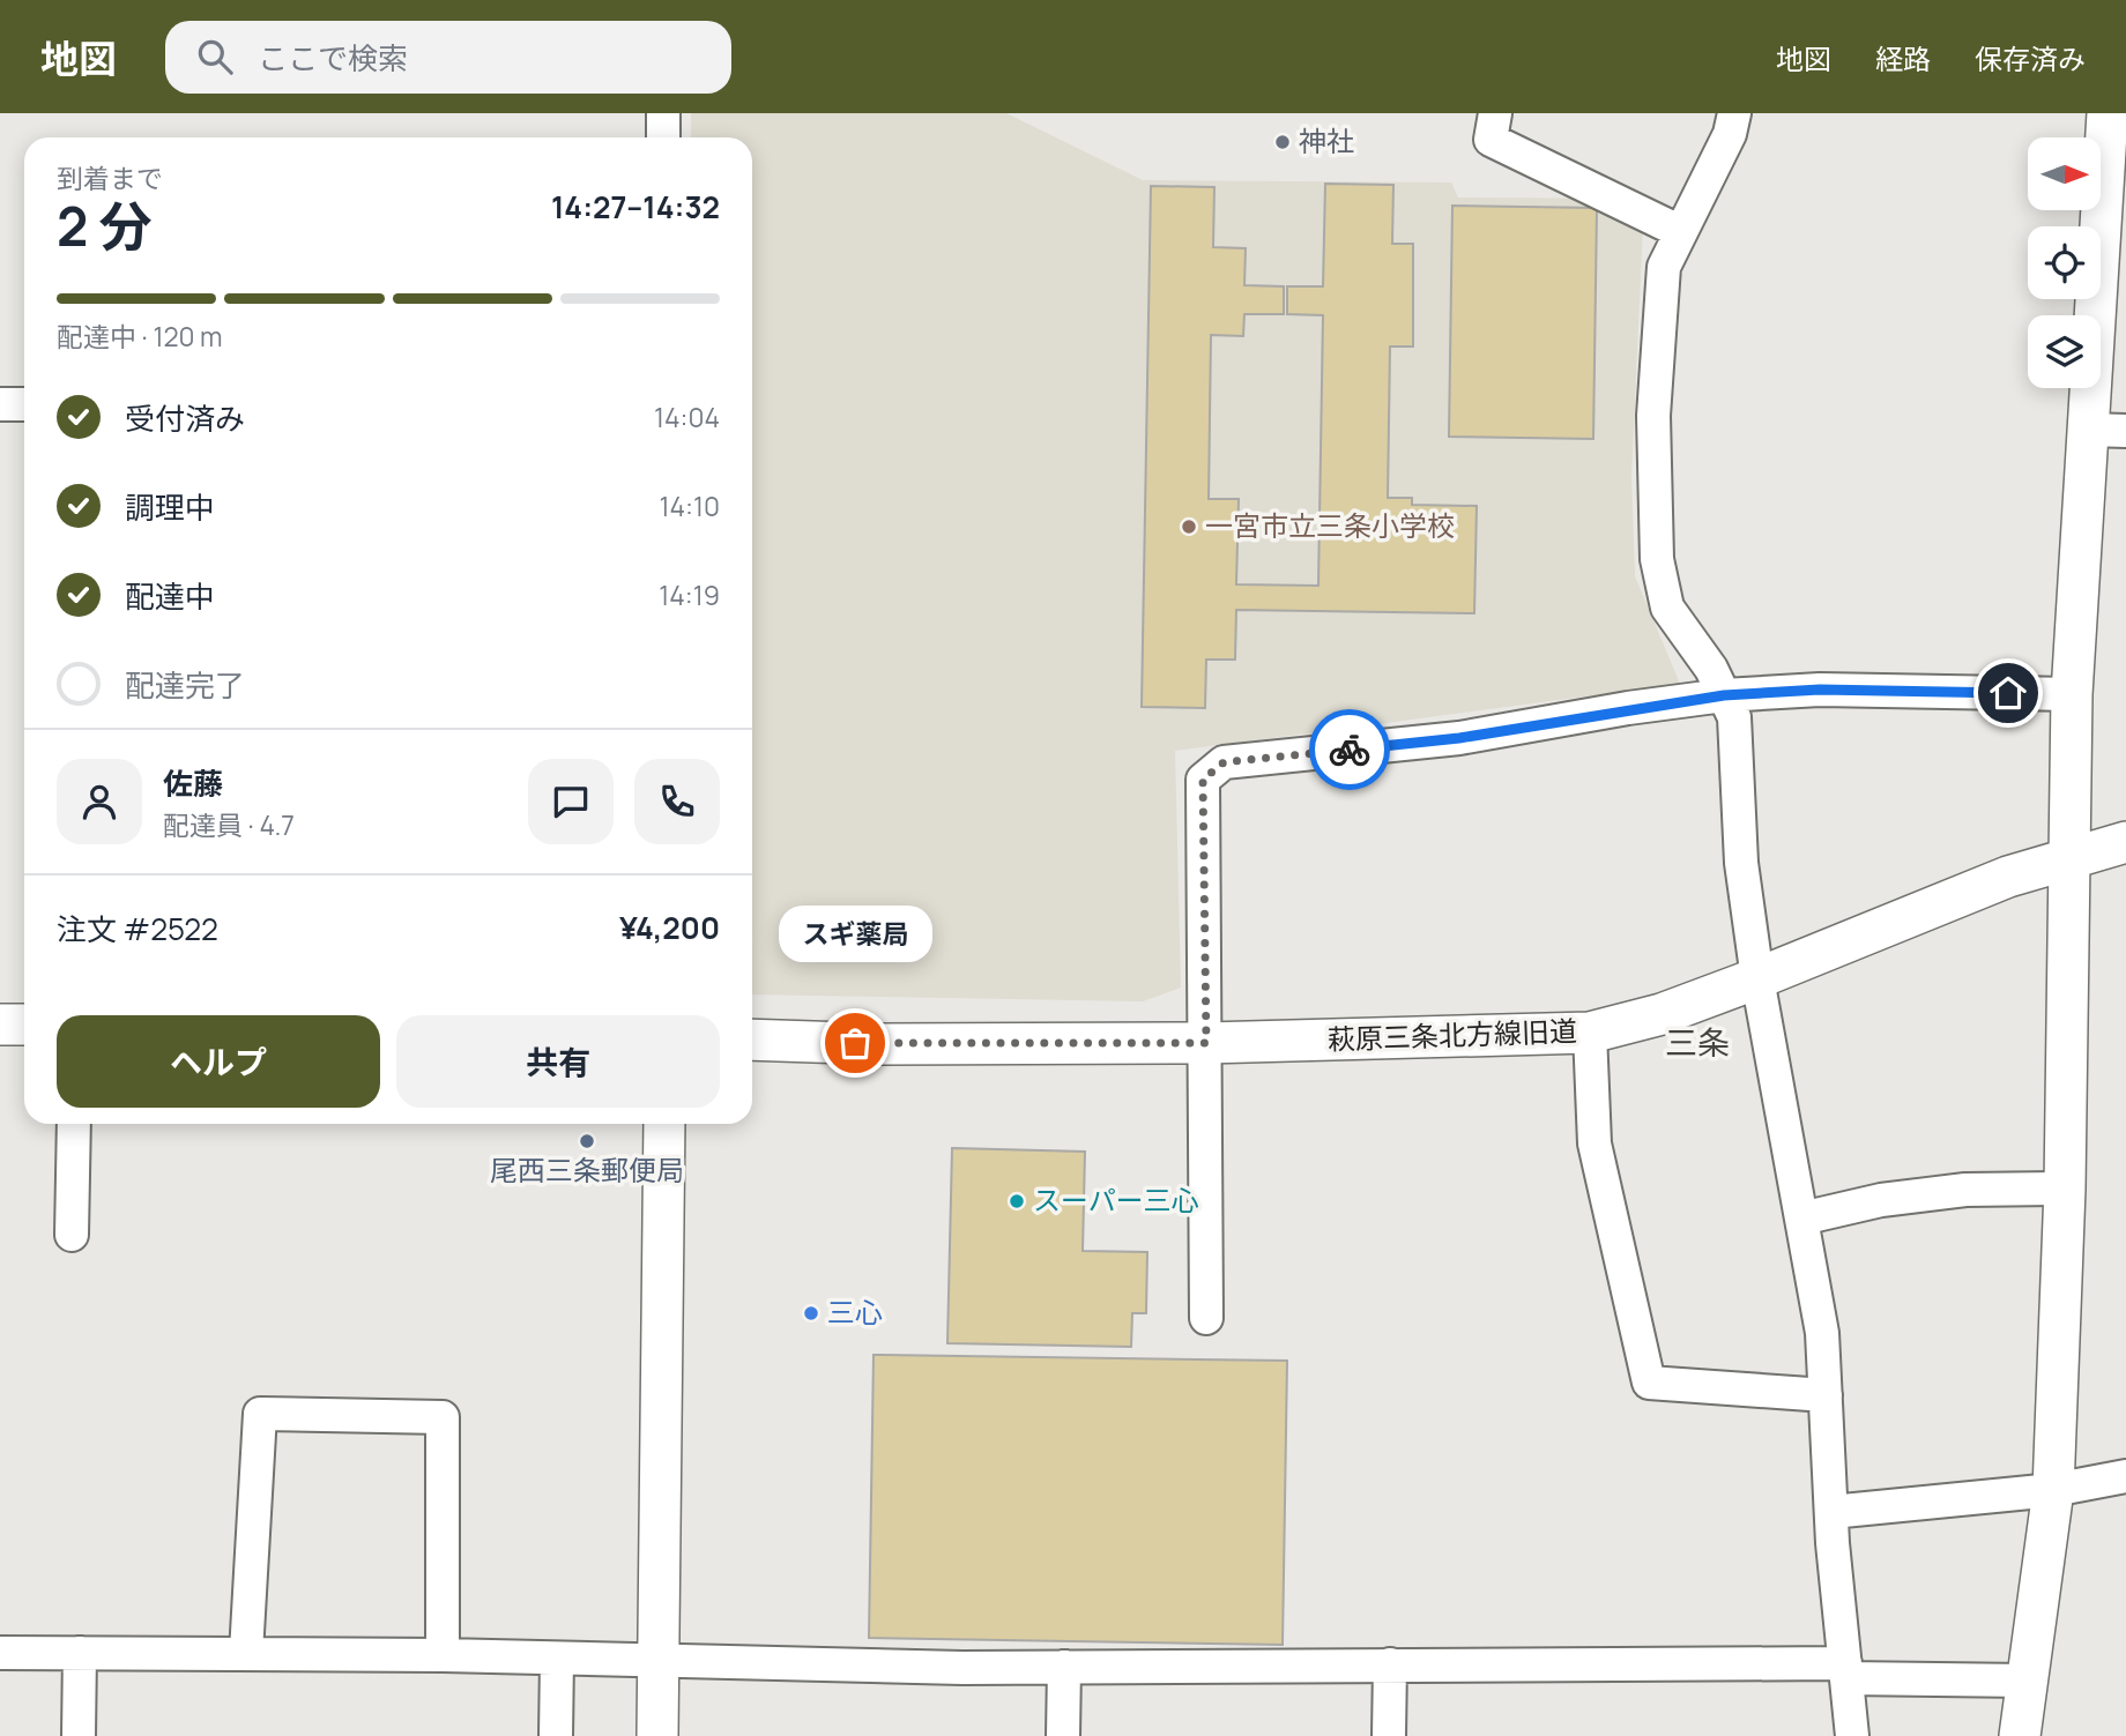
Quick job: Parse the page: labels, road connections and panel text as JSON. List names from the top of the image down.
{
  "streets": {
    "street": ["萩原三条北方線旧道"]
  },
  "districts": ["三条"],
  "places": [
    "神社",
    "一宮市立三条小学校",
    "スギ薬局",
    "尾西三条郵便局",
    "スーパー三心",
    "三心"
  ],
  "north": "right",
  "page": {
    "header": "地図",
    "search": "ここで検索",
    "nav": ["地図", "経路", "保存済み"],
    "heading": ["2 分", "到着まで", "14:27–14:32"],
    "panel": [
      "佐藤",
      "配達員 · 4.7",
      "注文 #2522",
      "¥4,200"
    ],
    "bar": "配達中 · 120 m",
    "list": [
      ["受付済み", "14:04"],
      ["調理中", "14:10"],
      ["配達中", "14:19"],
      "配達完了"
    ],
    "bubble": "スギ薬局",
    "buttons": ["ヘルプ", "共有"]
  }
}
